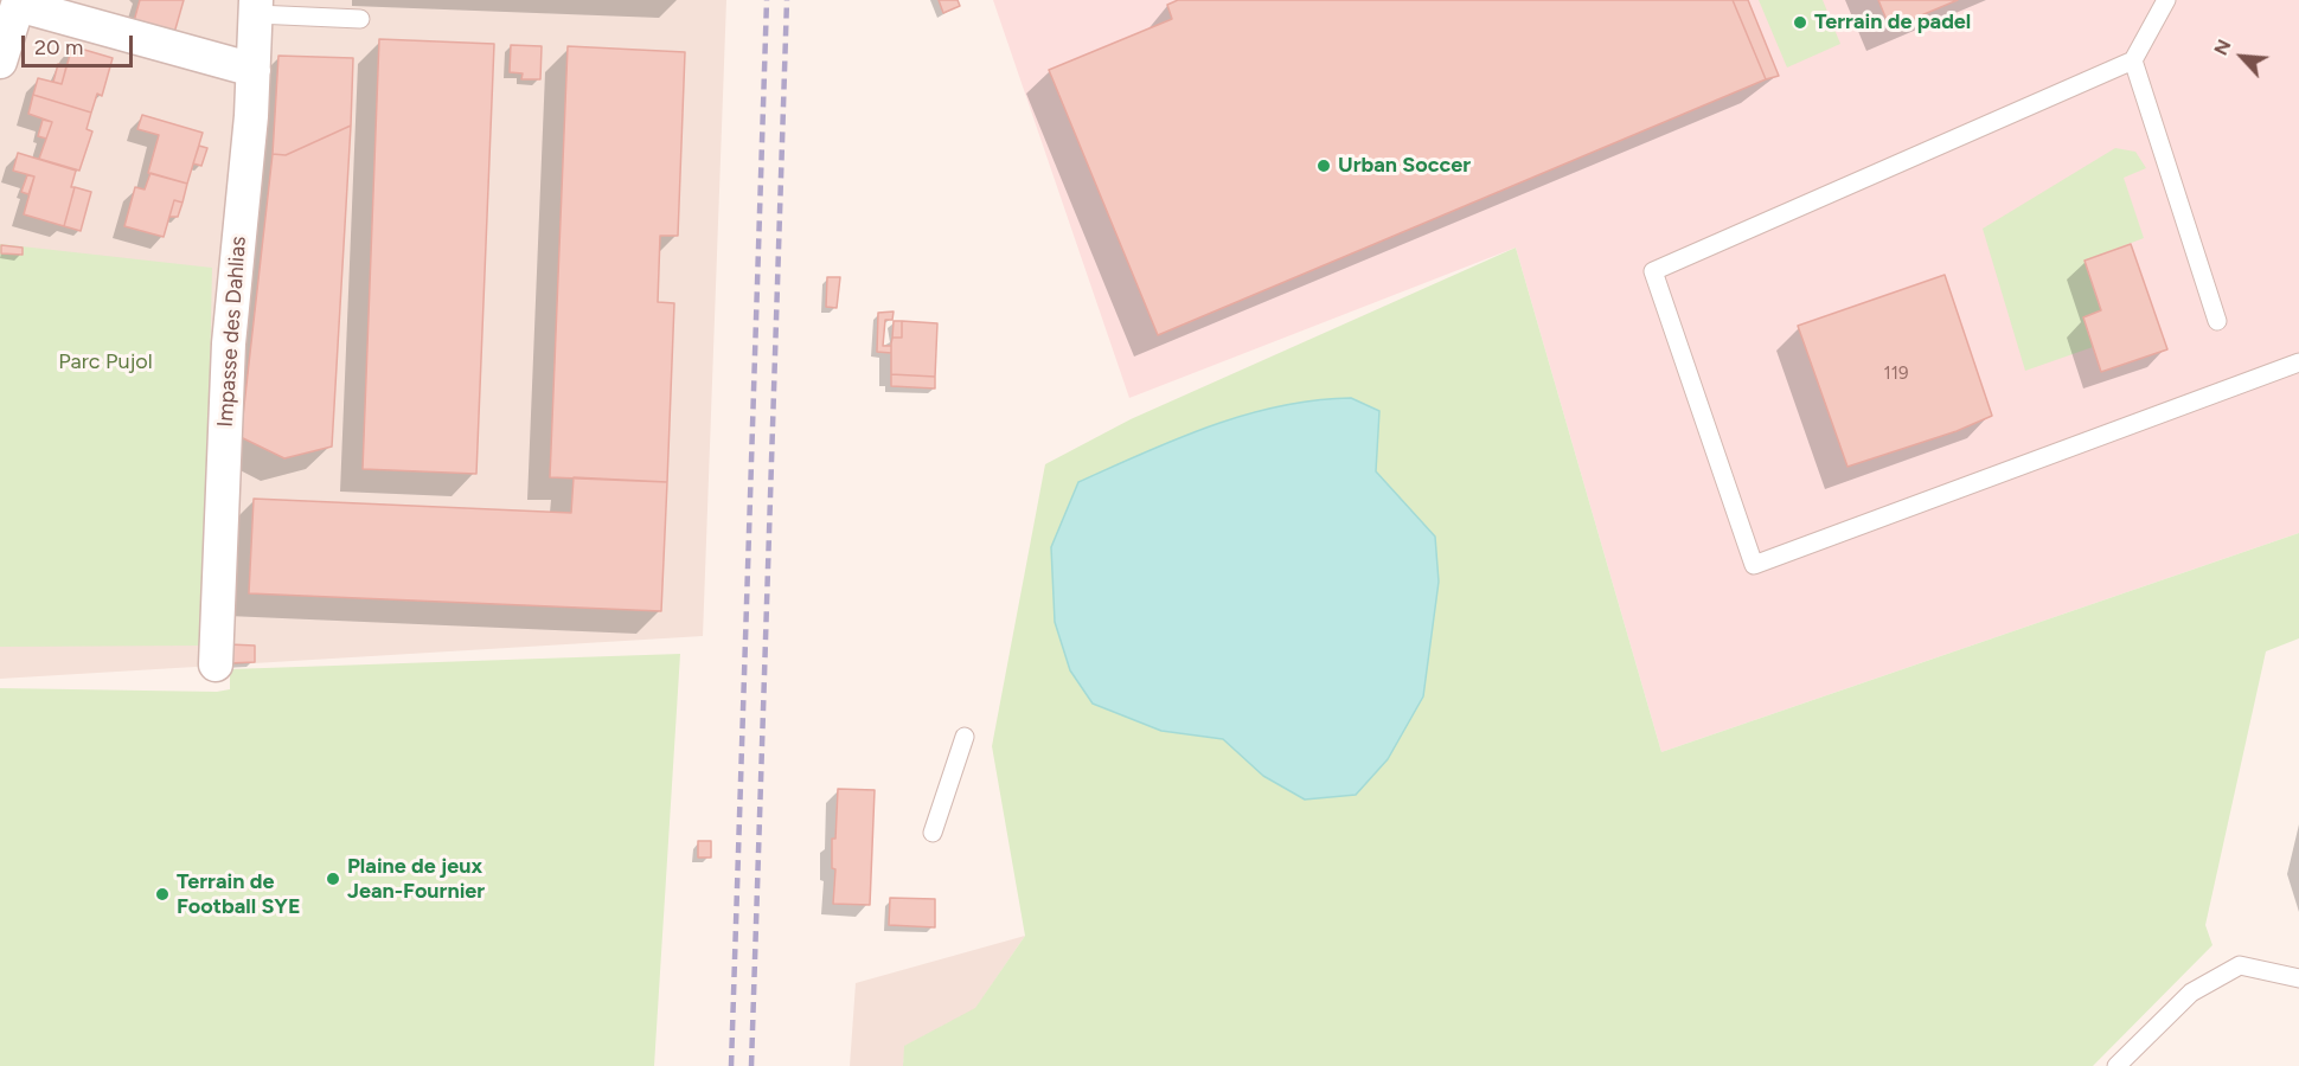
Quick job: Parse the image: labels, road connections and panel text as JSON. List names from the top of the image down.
{
  "streets": {
    "street": ["Impasse des Dahlias"]
  },
  "parks": ["Parc Pujol"],
  "places": [
    "Terrain de padel",
    "Urban Soccer",
    "Plaine de jeux Jean-Fournier",
    "Terrain de Football SYE"
  ],
  "house_numbers": ["119"],
  "scale_bar": "20 m",
  "north": "top left"
}
